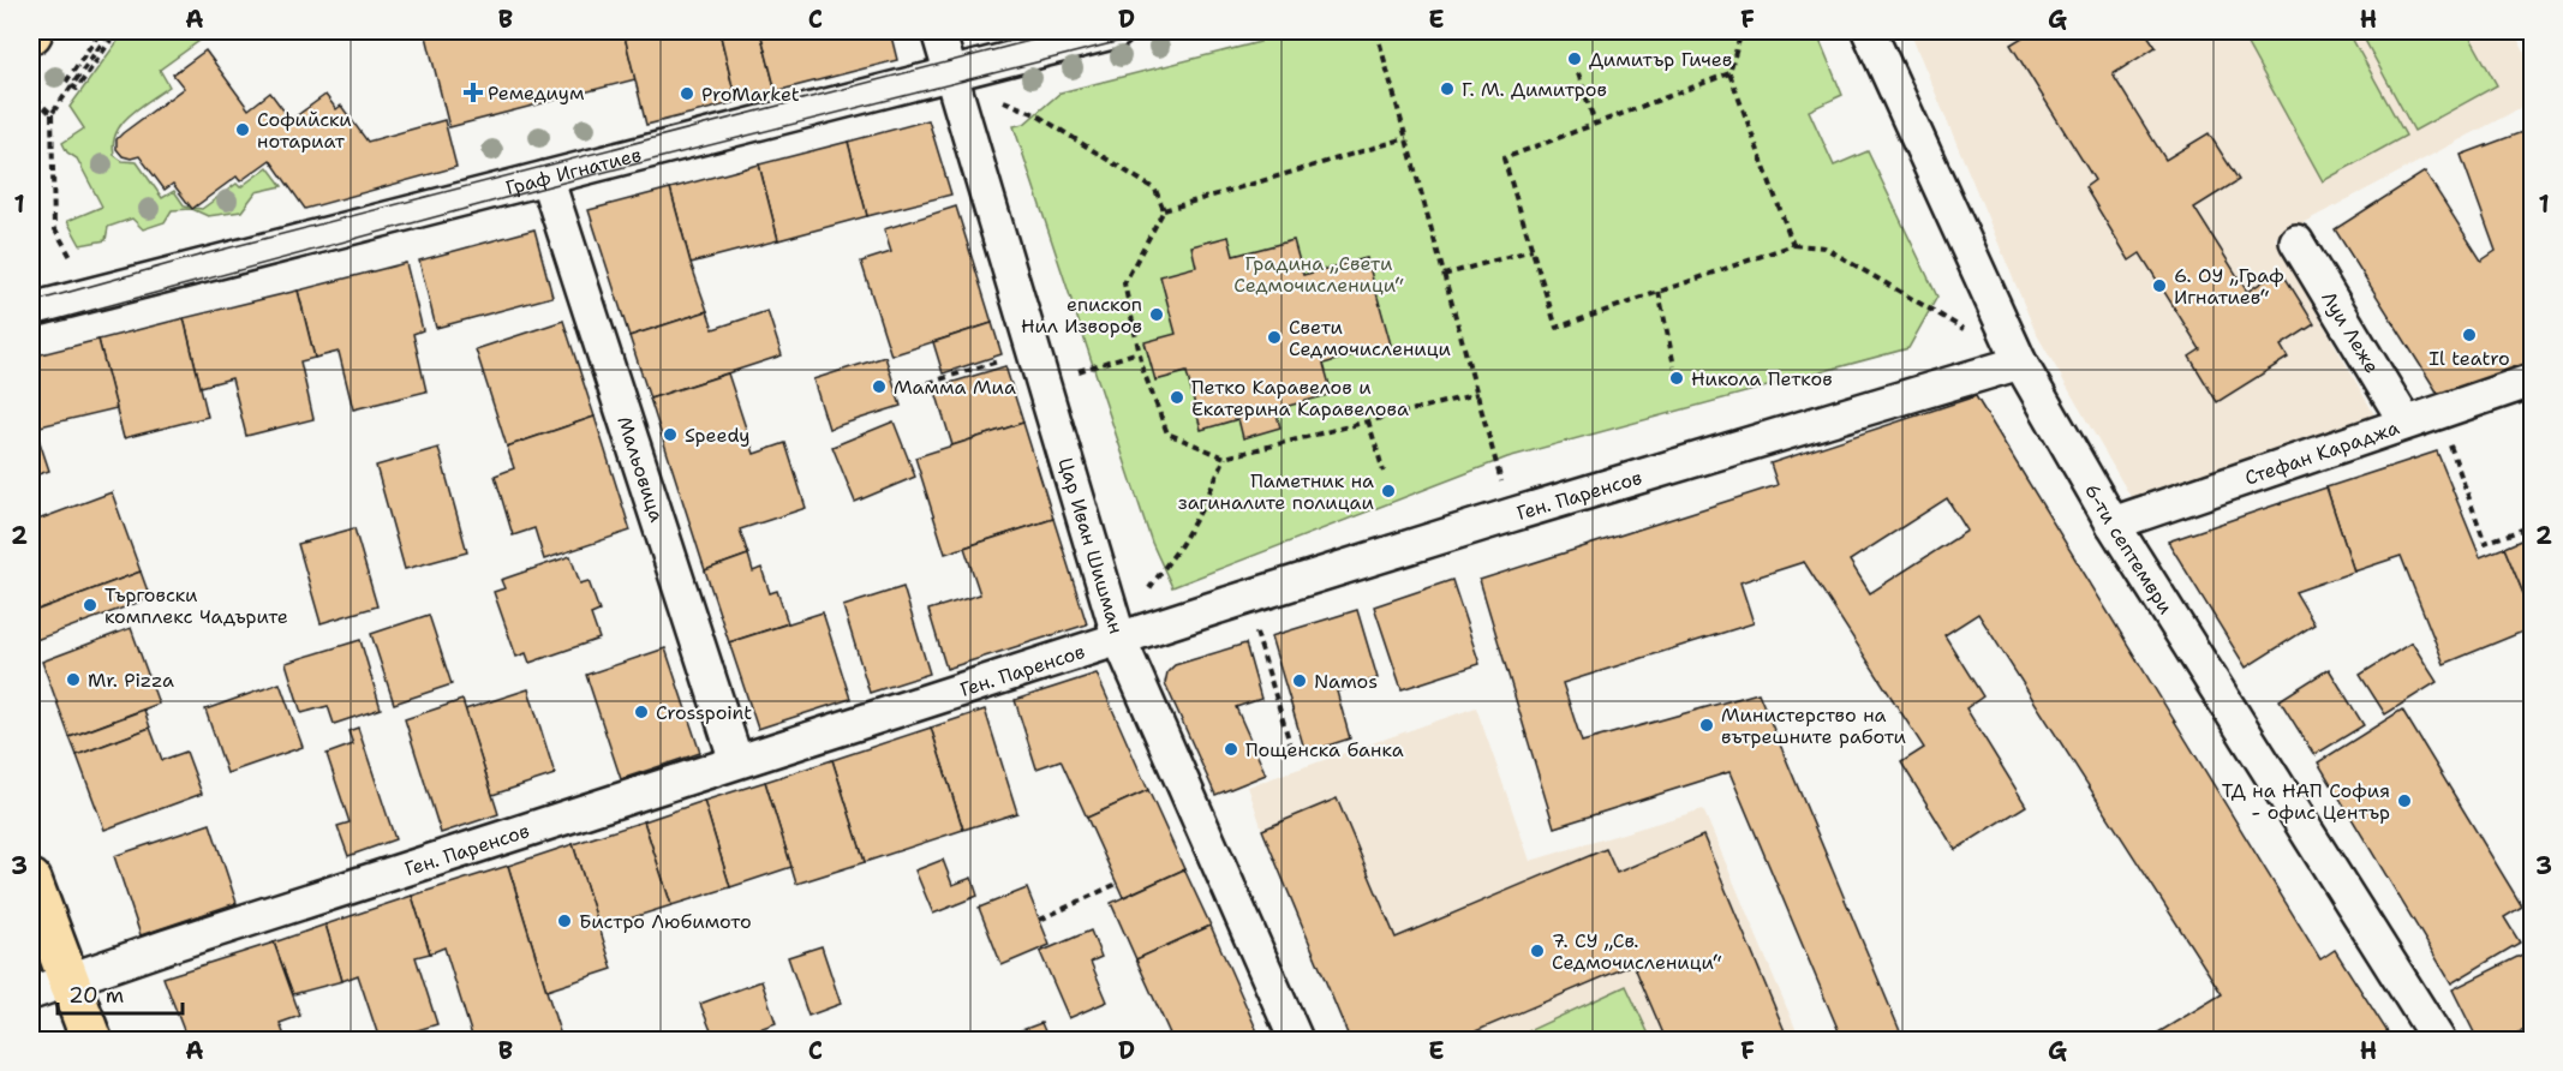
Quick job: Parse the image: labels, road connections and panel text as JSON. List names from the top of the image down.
{
  "streets": {
    "street": [
      "Граф Игнатиев",
      "Луи Леже",
      "Стефан Караджа",
      "Мальовица",
      "Ген. Паренсов",
      "Цар Иван Шишман",
      "6-ти септември"
    ]
  },
  "crossings": [
    ["Граф Игнатиев", "Мальовица"],
    ["Граф Игнатиев", "Цар Иван Шишман"],
    ["Луи Леже", "Стефан Караджа"],
    ["Стефан Караджа", "6-ти септември"],
    ["Мальовица", "Ген. Паренсов"],
    ["Ген. Паренсов", "Цар Иван Шишман"],
    ["Ген. Паренсов", "6-ти септември"]
  ],
  "parks": ["Градина „Свети Седмочисленици“"],
  "places": {
    "other": [
      "Димитър Гичев",
      "Г. М. Димитров",
      "ProMarket",
      "Софийски нотариат",
      "6. ОУ „Граф Игнатиев“",
      "епископ Нил Изворов",
      "Il teatro",
      "Свети Седмочисленици",
      "Никола Петков",
      "Мамма Миа",
      "Петко Каравелов и Екатерина Каравелова",
      "Speedy",
      "Паметник на загиналите полицаи",
      "Търговски комплекс Чадърите",
      "Mr. Pizza",
      "Namos",
      "Crosspoint",
      "Министерство на вътрешните работи",
      "Пощенска банка",
      "ТД на НАП София - офис Център",
      "Бистро Любимото",
      "7. СУ „Св. Седмочисленици“"
    ],
    "health": ["Ремедиум"]
  },
  "scale_bar": "20 m",
  "grid": {
    "columns": [
      "A",
      "B",
      "C",
      "D",
      "E",
      "F",
      "G",
      "H"
    ],
    "rows": ["1", "2", "3"]
  }
}
